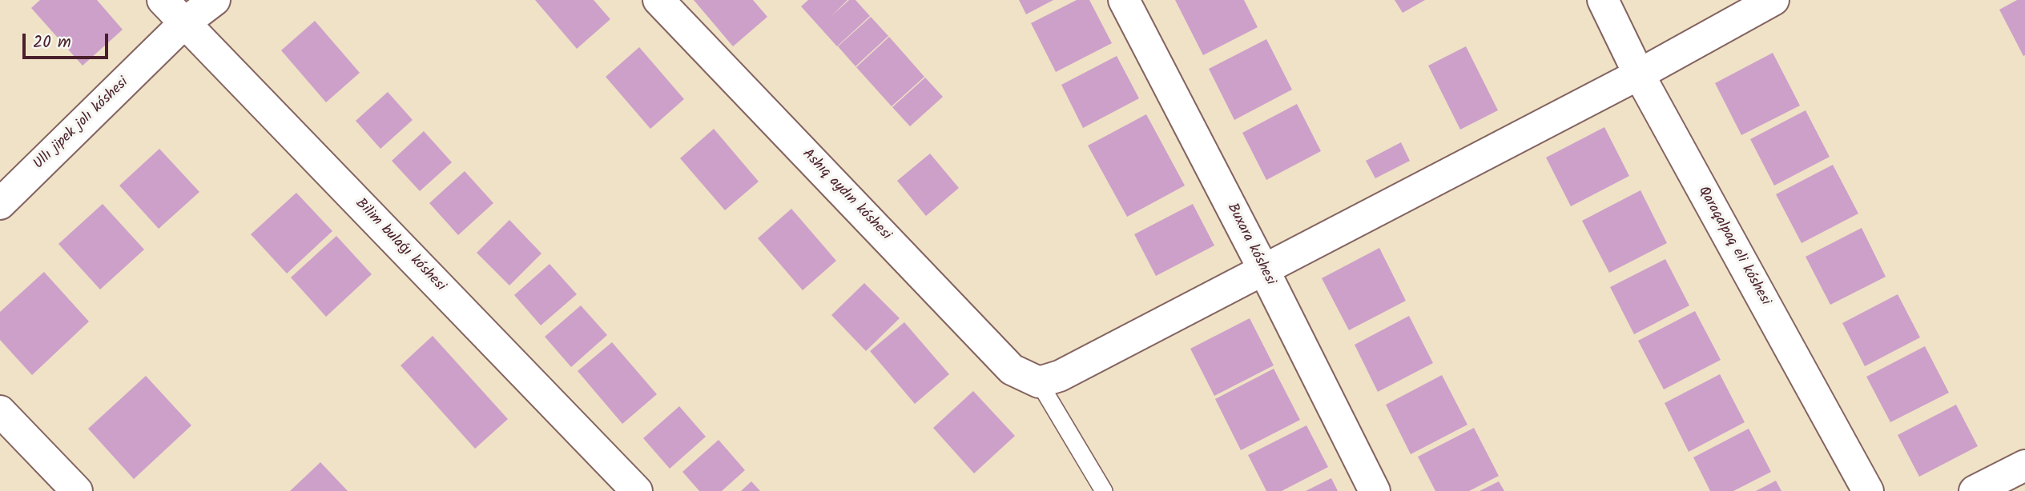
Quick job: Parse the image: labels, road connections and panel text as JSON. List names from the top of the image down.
{
  "streets": {
    "street": [
      "Ullı jipek jolı kóshesi",
      "Ashıq aydın kóshesi",
      "Buxara kóshesi",
      "Bilim bulaǵı kóshesi",
      "Qaraqalpaq eli kóshesi"
    ]
  },
  "crossings": [
    ["Ullı jipek jolı kóshesi", "Bilim bulaǵı kóshesi"]
  ],
  "scale_bar": "20 m"
}
